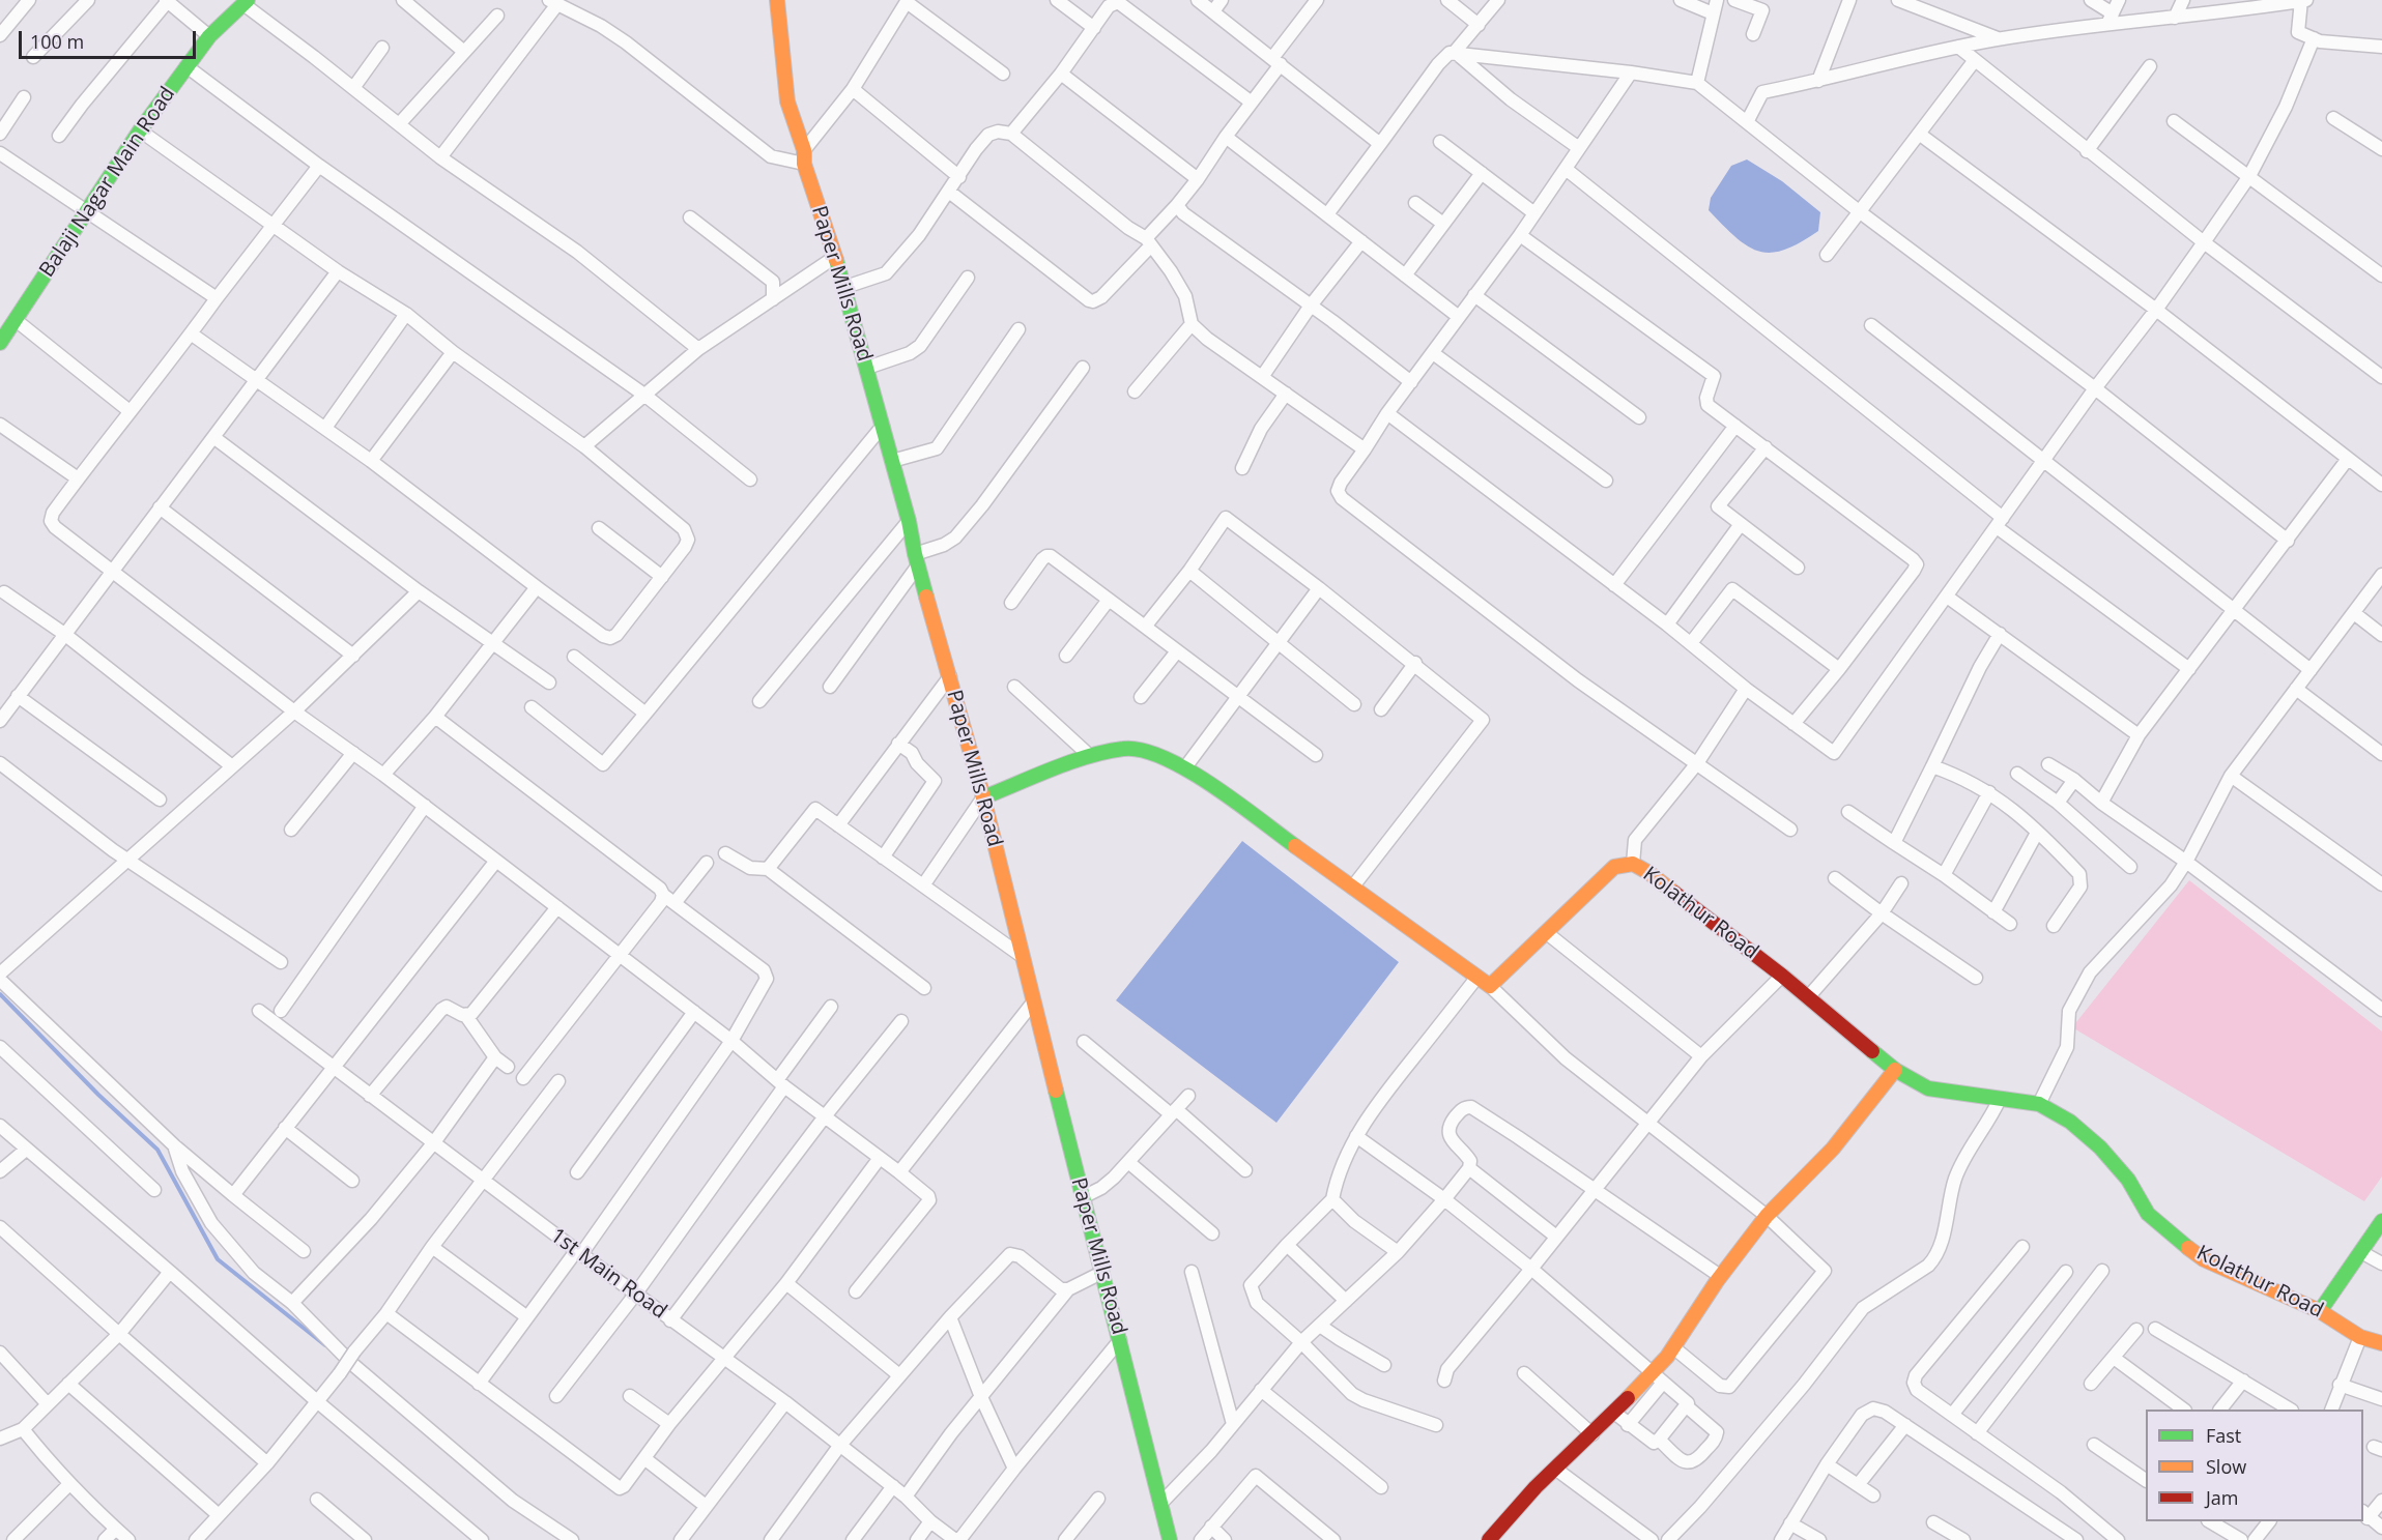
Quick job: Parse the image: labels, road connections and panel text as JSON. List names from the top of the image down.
{
  "streets": {
    "main road": ["Balaji Nagar Main Road", "Paper Mills Road", "Kolathur Road"],
    "street": ["1st Main Road"]
  },
  "legend": ["Fast", "Slow", "Jam"],
  "scale_bar": "100 m"
}
